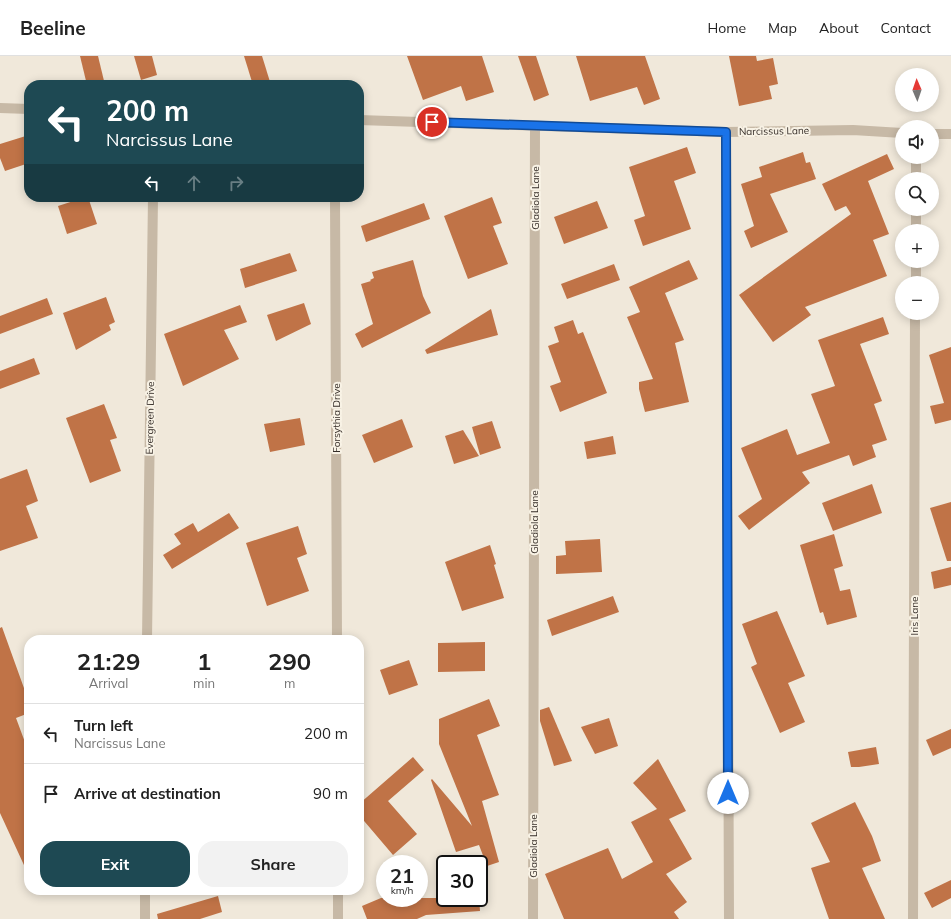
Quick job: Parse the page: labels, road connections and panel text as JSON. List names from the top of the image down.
{
  "streets": {
    "street": [
      "Narcissus Lane",
      "Gladiola Lane",
      "Evergreen Drive",
      "Forsythia Drive",
      "Iris Lane"
    ]
  },
  "crossings": [
    ["Narcissus Lane", "Gladiola Lane"]
  ],
  "north": "top",
  "page": {
    "header": "Beeline",
    "nav": [
      "Home",
      "Map",
      "About",
      "Contact"
    ],
    "map_buttons": ["+", "−"],
    "turn": ["200 m", "Narcissus Lane"],
    "eta": [
      "21:29",
      "Arrival",
      "1",
      "min",
      "290",
      "m"
    ],
    "list": [
      {
        "name": "Turn left",
        "note": "Narcissus Lane",
        "value": "200 m"
      },
      {
        "name": "Arrive at destination",
        "value": "90 m"
      }
    ],
    "buttons": ["Exit", "Share"],
    "speed": "21 km/h",
    "limit": "30"
  }
}
